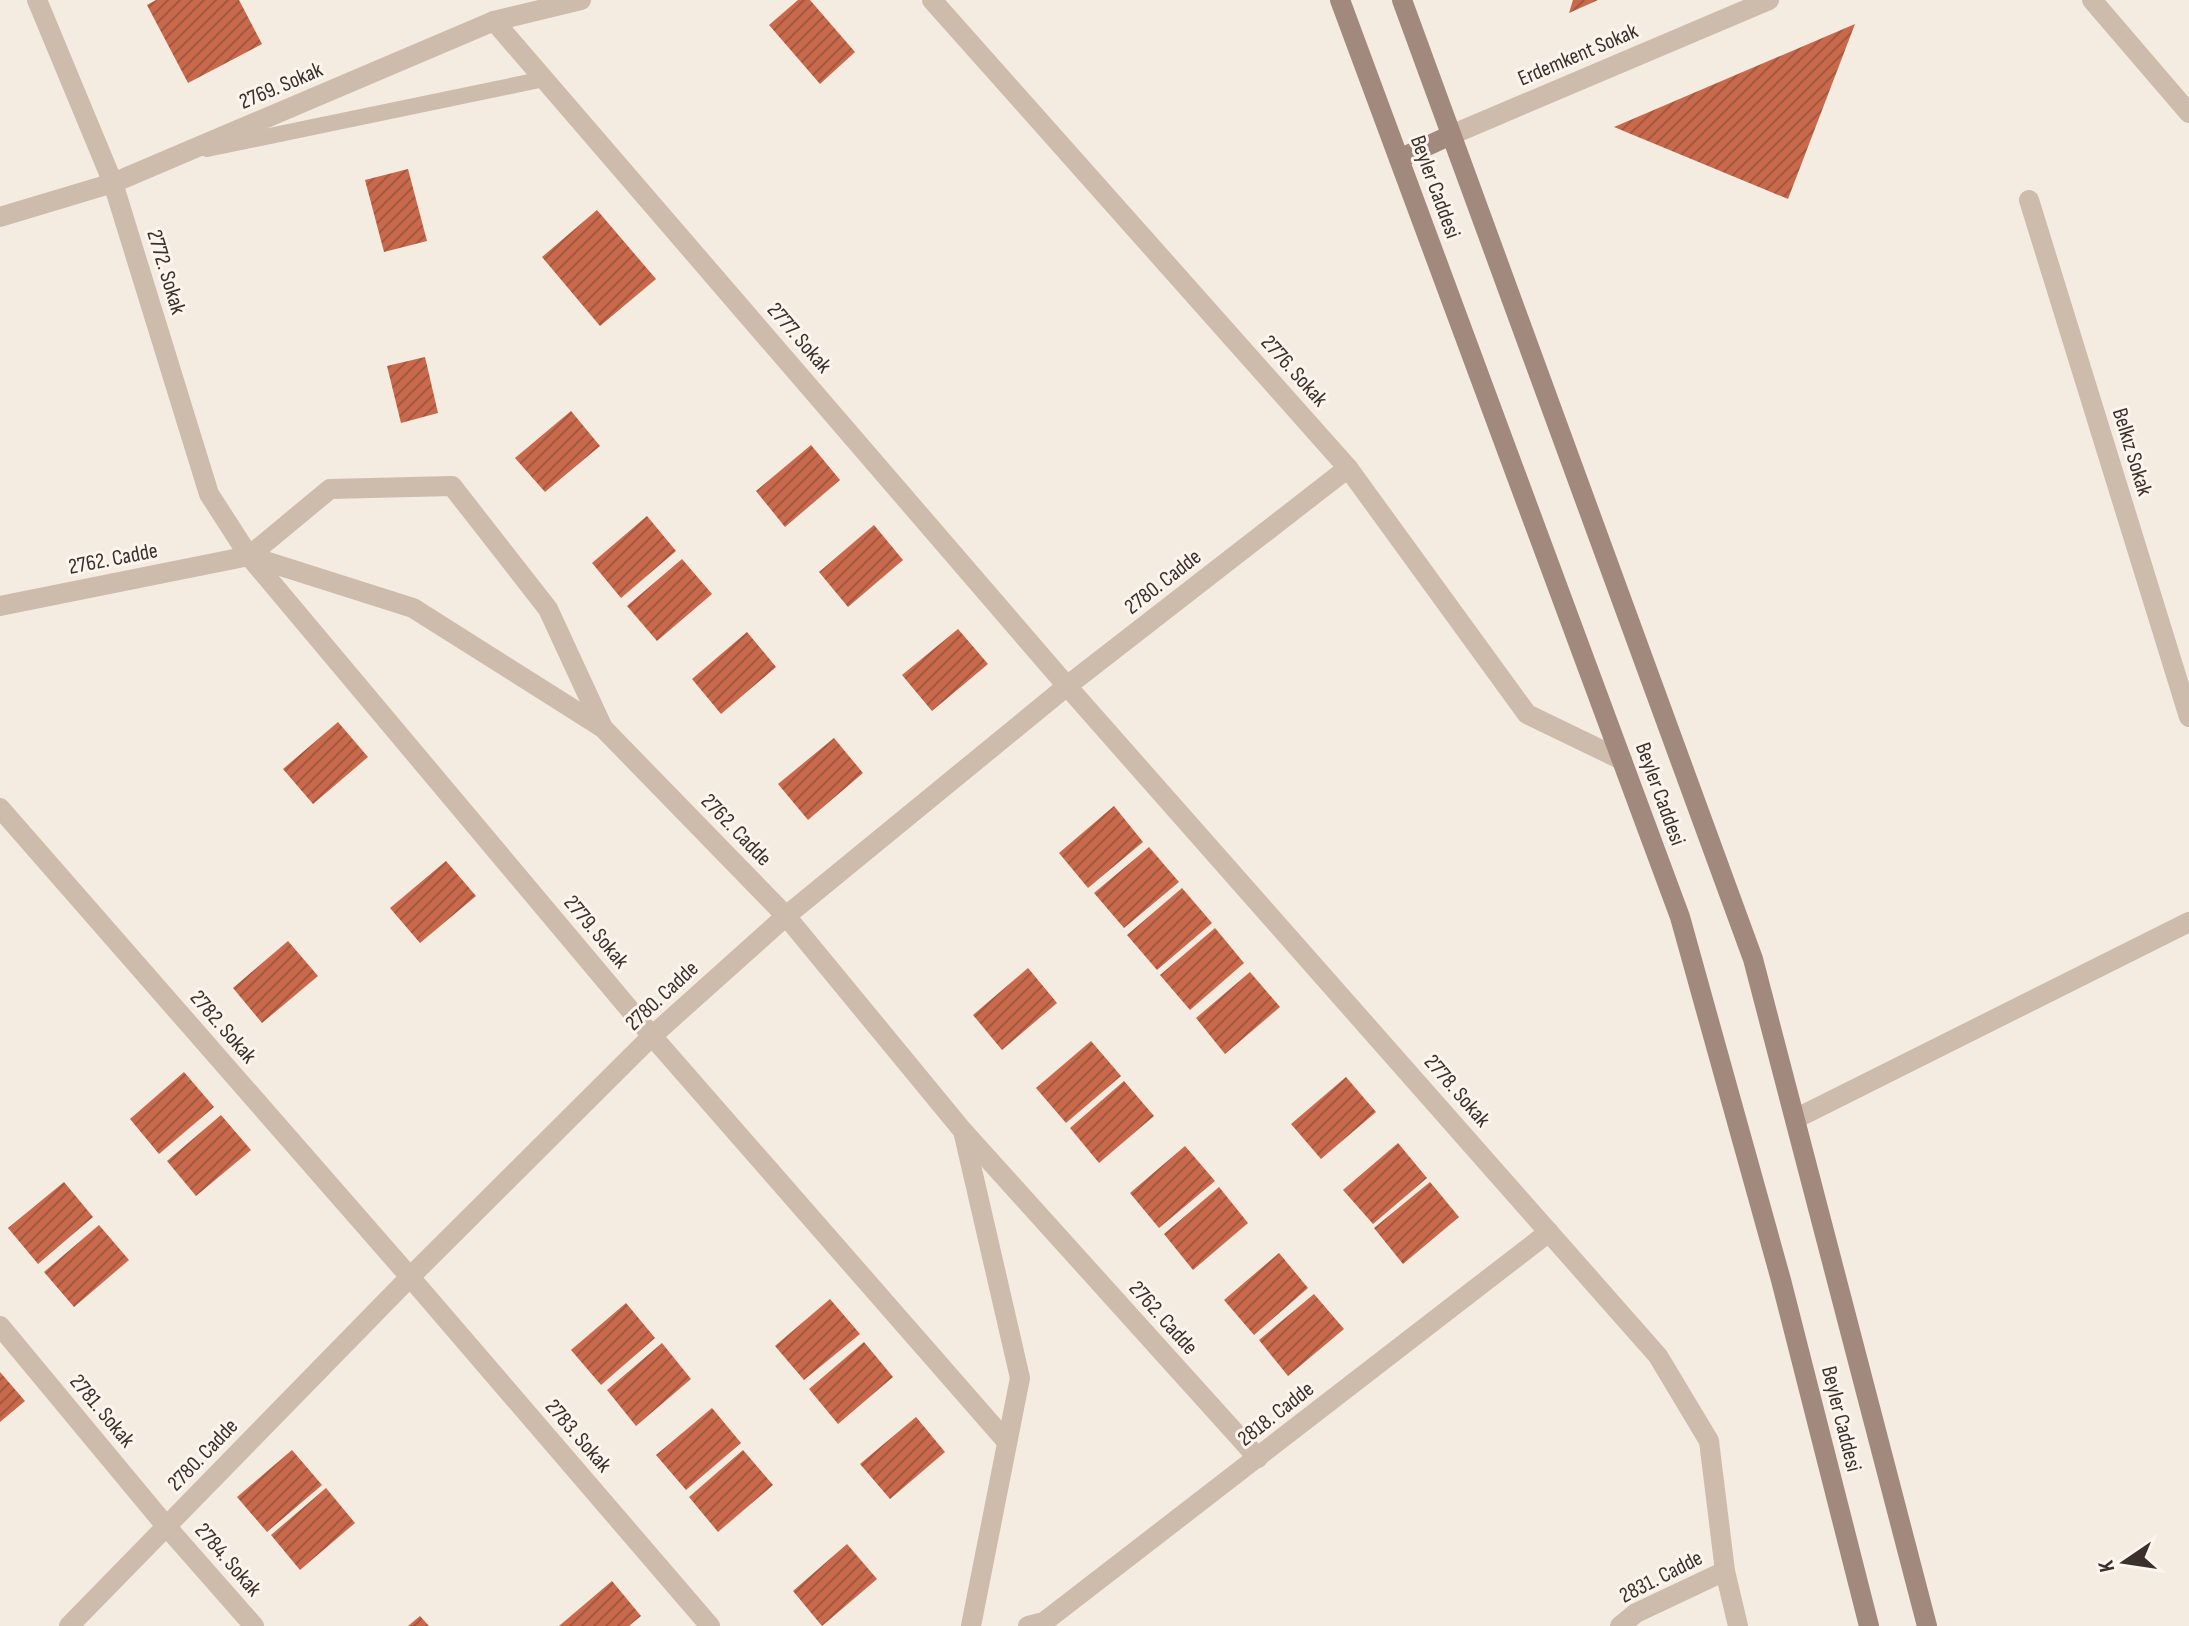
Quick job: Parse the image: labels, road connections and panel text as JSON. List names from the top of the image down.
{
  "streets": {
    "main road": ["Beyler Caddesi"],
    "street": [
      "Erdemkent Sokak",
      "2769. Sokak",
      "2772. Sokak",
      "2777. Sokak",
      "2776. Sokak",
      "Belkız Sokak",
      "2762. Cadde",
      "2780. Cadde",
      "2779. Sokak",
      "2782. Sokak",
      "2778. Sokak",
      "2781. Sokak",
      "2818. Cadde",
      "2783. Sokak",
      "2784. Sokak",
      "2831. Cadde"
    ]
  },
  "crossings": [
    ["Erdemkent Sokak", "Beyler Caddesi"],
    ["2769. Sokak", "2772. Sokak"],
    ["2769. Sokak", "2777. Sokak"],
    ["Beyler Caddesi", "2776. Sokak"],
    ["2772. Sokak", "2762. Cadde"],
    ["2772. Sokak", "2779. Sokak"],
    ["2777. Sokak", "2780. Cadde"],
    ["2777. Sokak", "2778. Sokak"],
    ["2776. Sokak", "2780. Cadde"],
    ["2762. Cadde", "2780. Cadde"],
    ["2762. Cadde", "2779. Sokak"],
    ["2762. Cadde", "2818. Cadde"],
    ["2780. Cadde", "2779. Sokak"],
    ["2780. Cadde", "2782. Sokak"],
    ["2780. Cadde", "2778. Sokak"],
    ["2780. Cadde", "2781. Sokak"],
    ["2780. Cadde", "2783. Sokak"],
    ["2780. Cadde", "2784. Sokak"],
    ["2782. Sokak", "2783. Sokak"],
    ["2778. Sokak", "2818. Cadde"],
    ["2778. Sokak", "2831. Cadde"],
    ["2781. Sokak", "2784. Sokak"]
  ],
  "north": "left"
}
